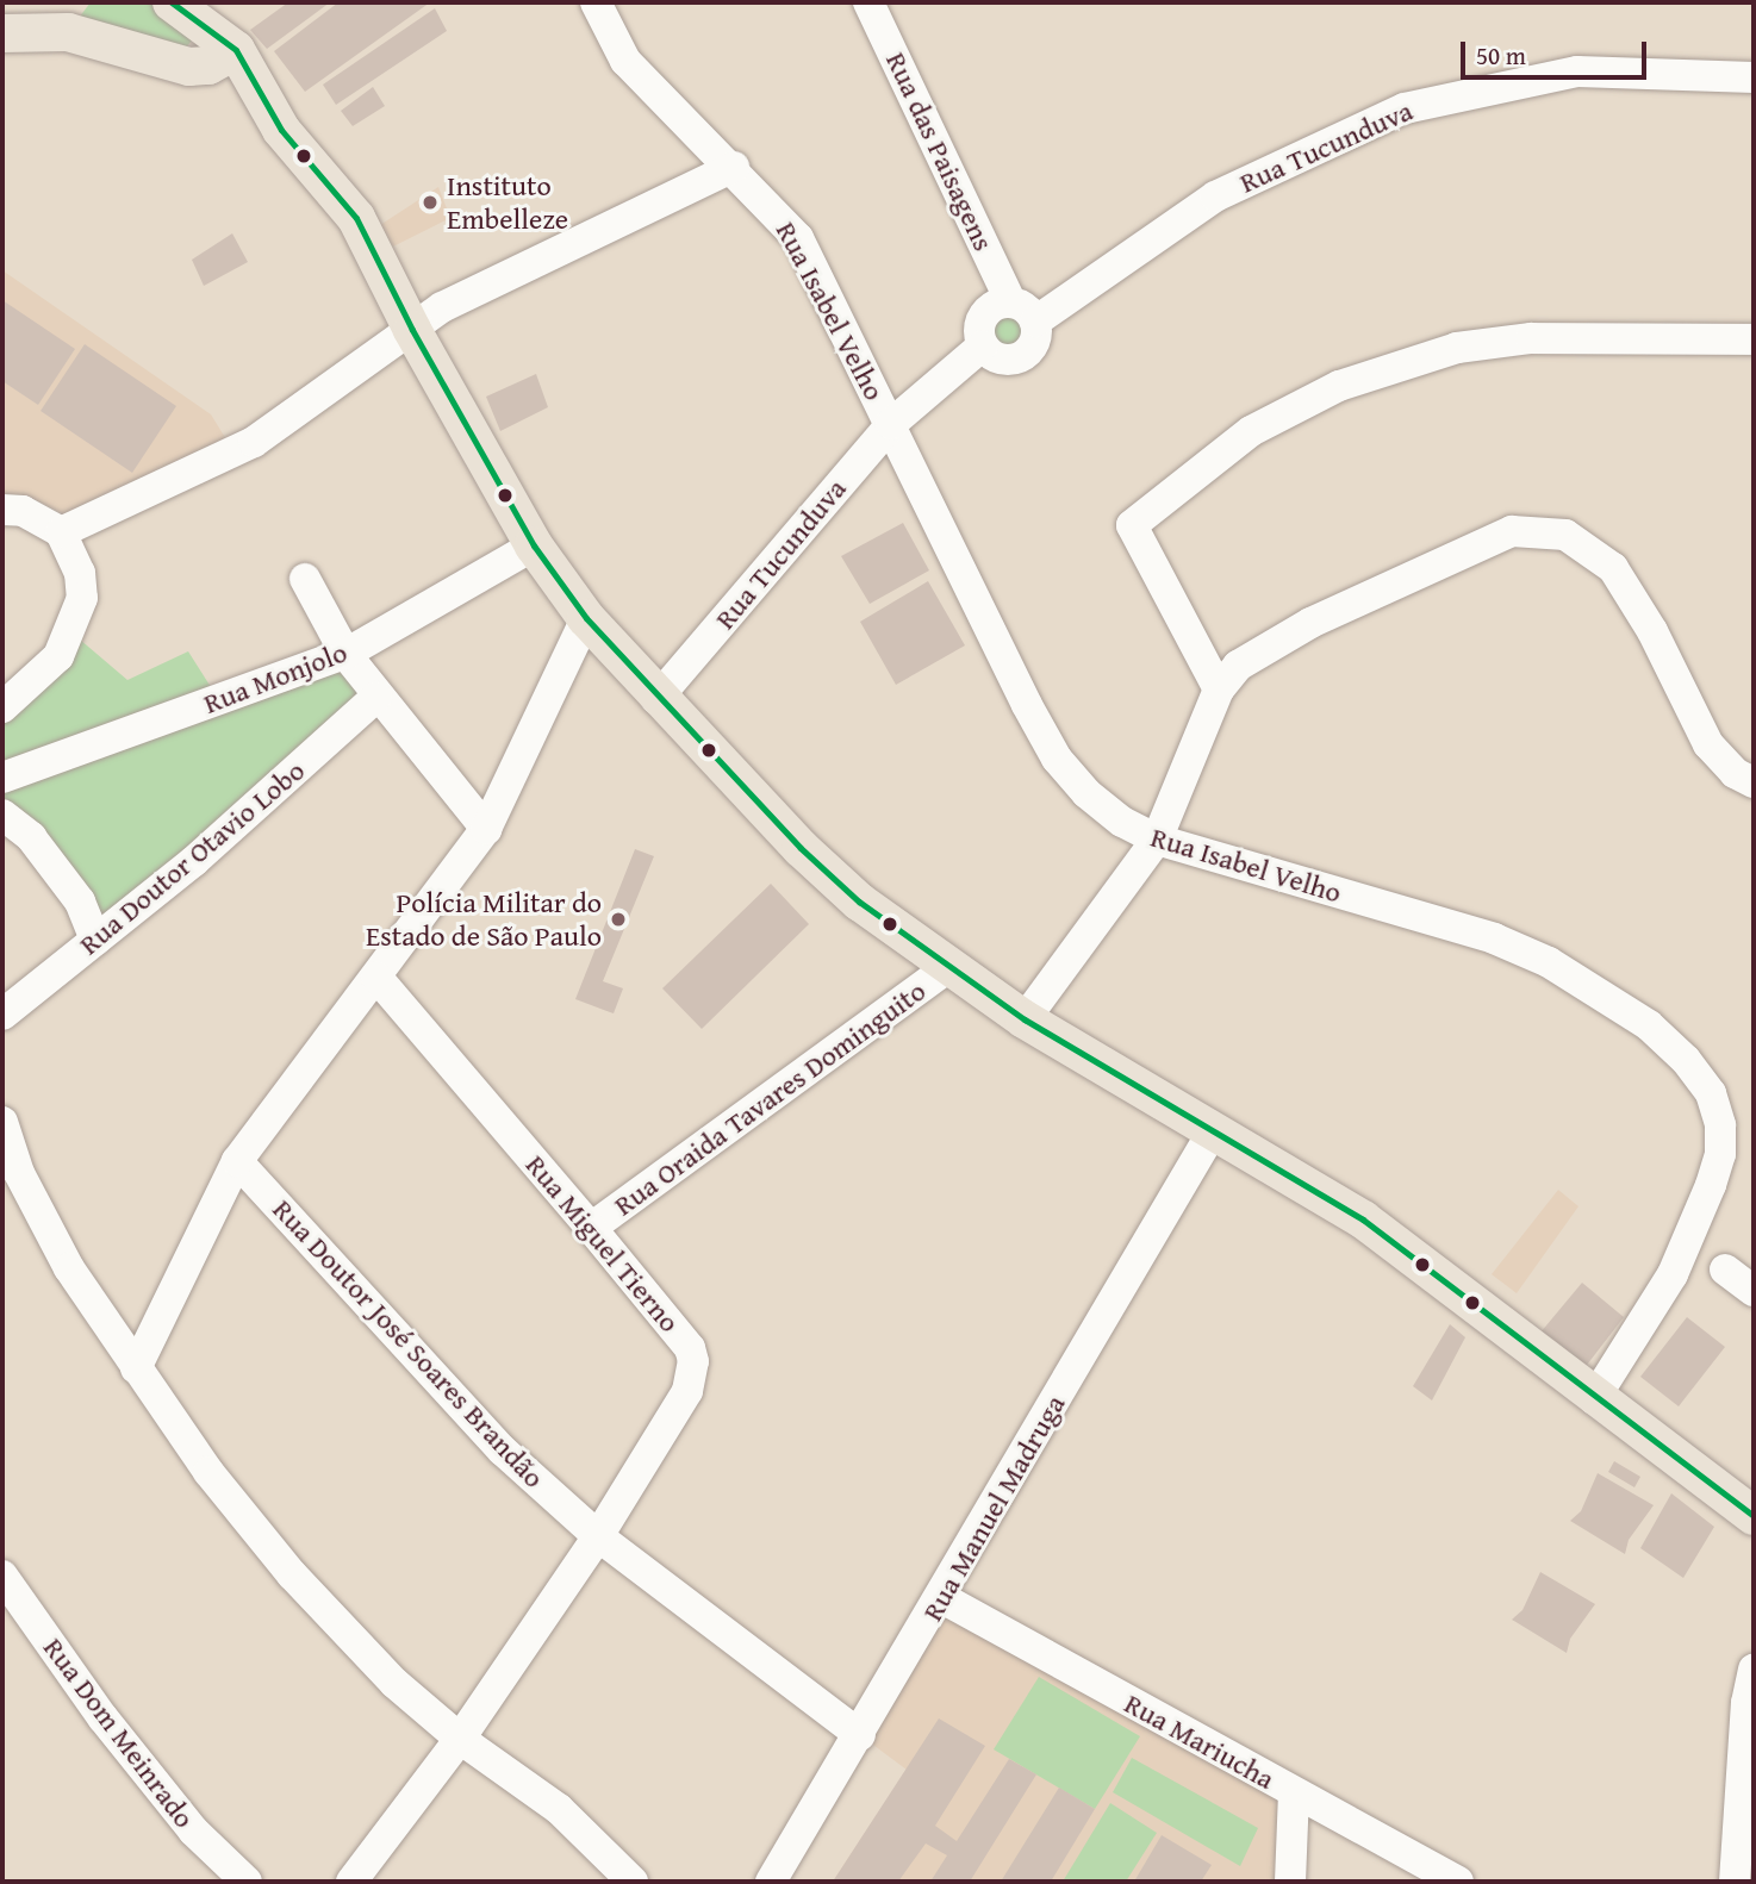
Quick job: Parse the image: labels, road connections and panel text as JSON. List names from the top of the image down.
{
  "streets": {
    "street": [
      "Rua Tucunduva",
      "Rua das Paisagens",
      "Rua Isabel Velho",
      "Rua Monjolo",
      "Rua Doutor Otavio Lobo",
      "Rua Oraida Tavares Dominguito",
      "Rua Miguel Tierno",
      "Rua Doutor José Soares Brandão",
      "Rua Manuel Madruga",
      "Rua Dom Meinrado",
      "Rua Mariucha"
    ]
  },
  "crossings": [
    ["Rua Tucunduva", "Rua das Paisagens"],
    ["Rua Tucunduva", "Rua Isabel Velho"],
    ["Rua Oraida Tavares Dominguito", "Rua Miguel Tierno"],
    ["Rua Miguel Tierno", "Rua Doutor José Soares Brandão"],
    ["Rua Doutor José Soares Brandão", "Rua Manuel Madruga"],
    ["Rua Manuel Madruga", "Rua Mariucha"]
  ],
  "places": ["Instituto Embelleze", "Polícia Militar do Estado de São Paulo"],
  "scale_bar": "50 m"
}
